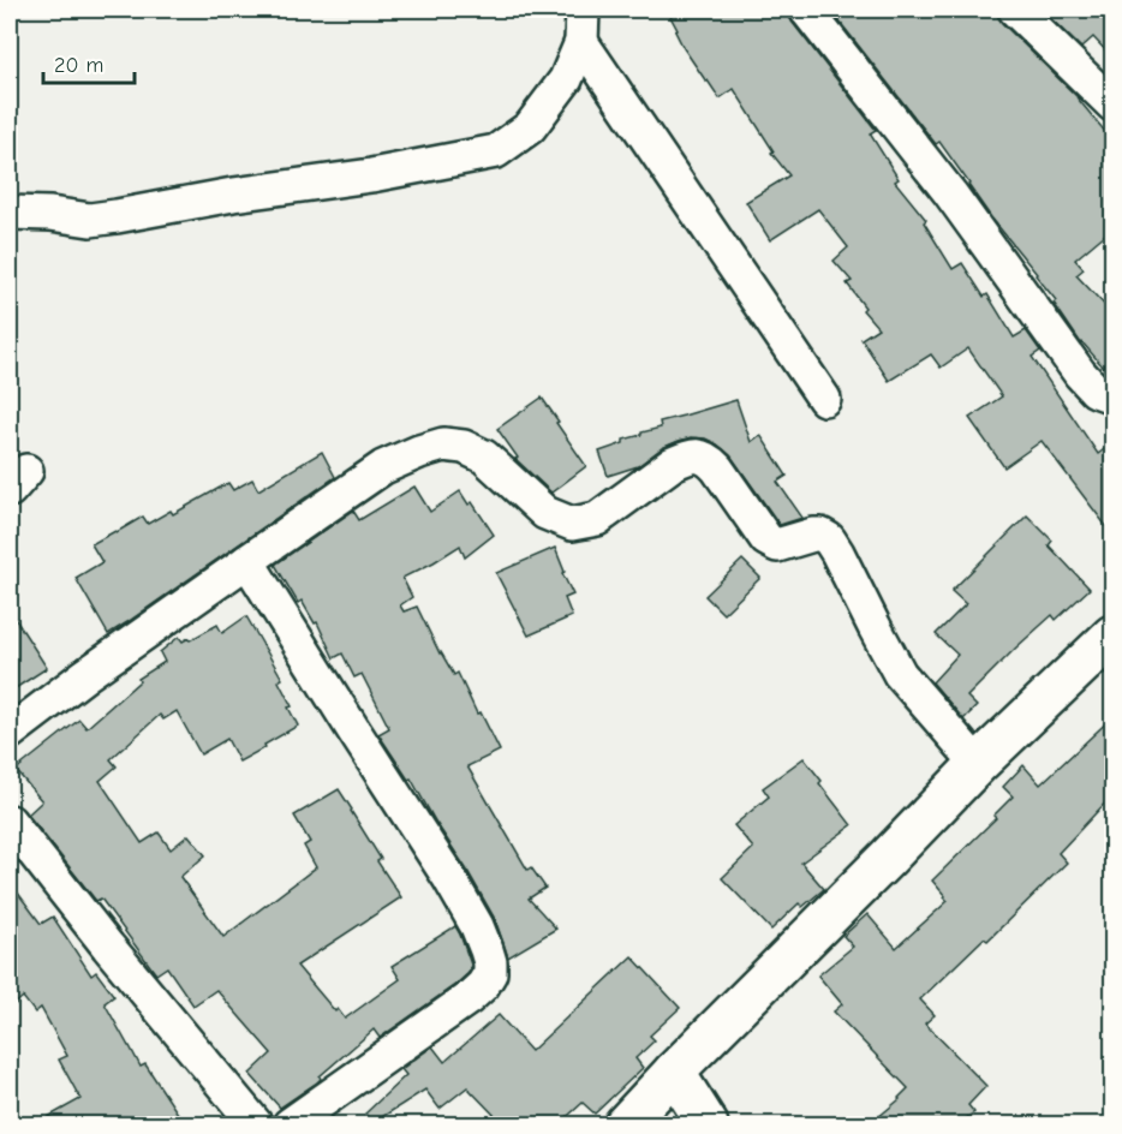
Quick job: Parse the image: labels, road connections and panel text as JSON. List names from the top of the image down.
{
  "scale_bar": "20 m"
}
